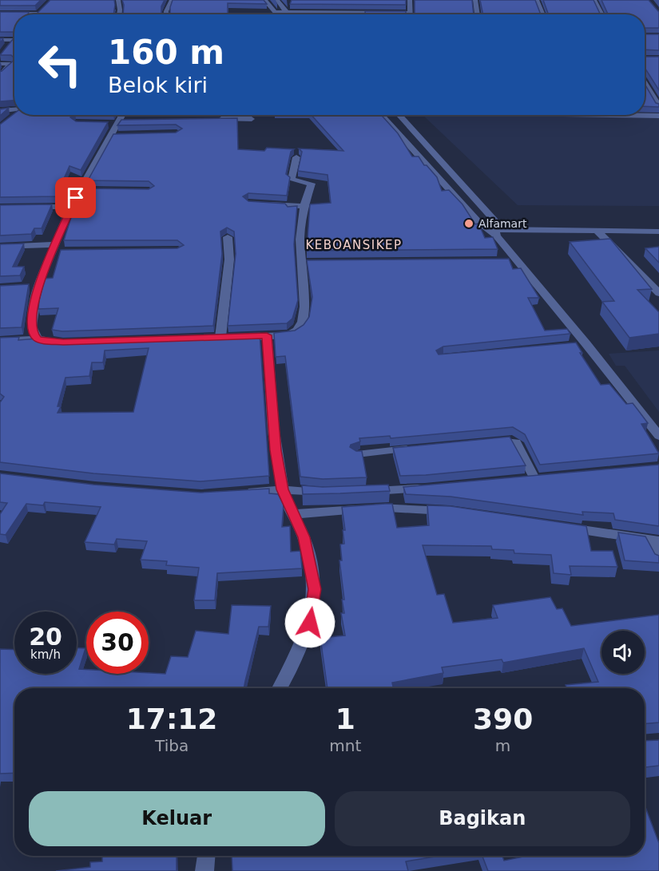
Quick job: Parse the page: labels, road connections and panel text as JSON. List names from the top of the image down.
{
  "districts": ["KEBOANSIKEP"],
  "places": ["Alfamart"],
  "page": {
    "turn": ["160 m", "Belok kiri"],
    "speed": "20 km/h",
    "limit": "30",
    "eta": [
      "17:12",
      "Tiba",
      "1",
      "mnt",
      "390",
      "m"
    ],
    "buttons": ["Keluar", "Bagikan"]
  }
}
